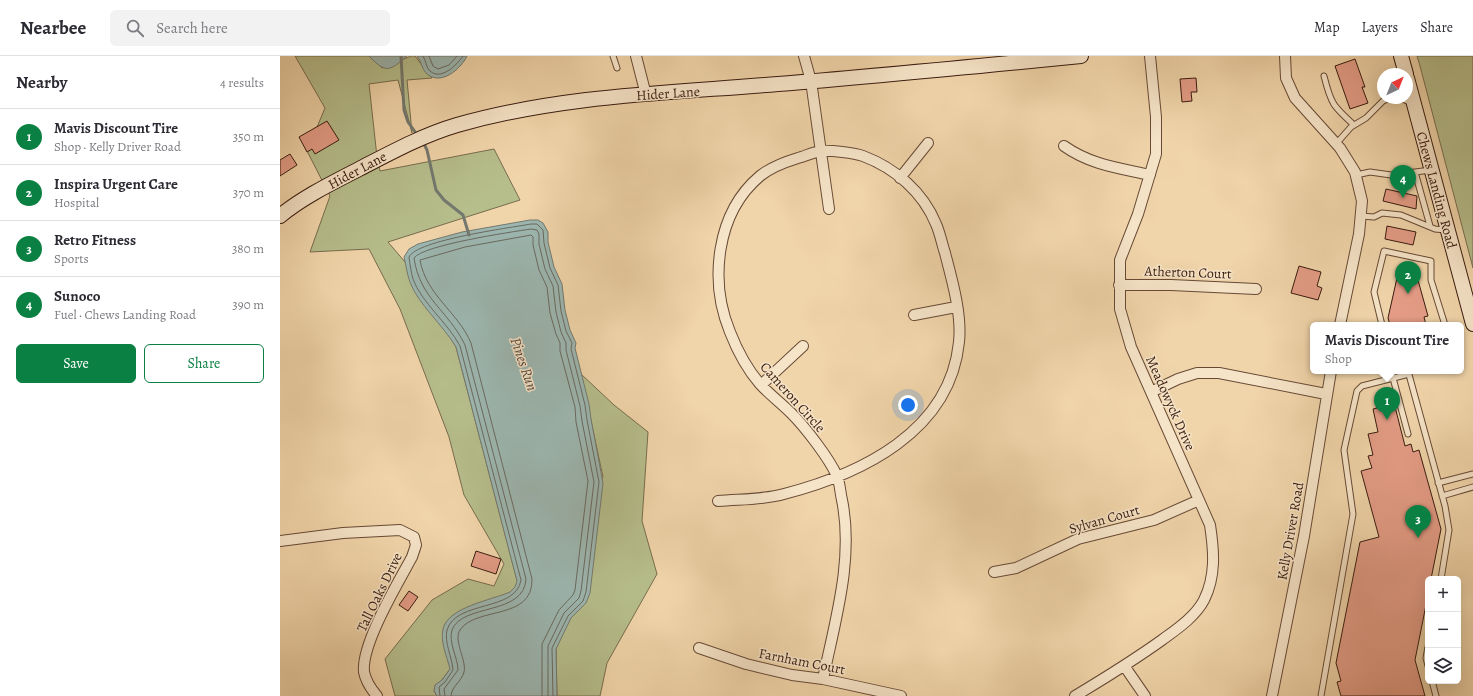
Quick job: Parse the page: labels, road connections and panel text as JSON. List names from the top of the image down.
{
  "streets": {
    "street": [
      "Hider Lane",
      "Chews Landing Road",
      "Atherton Court",
      "Cameron Circle",
      "Meadowyck Drive",
      "Sylvan Court",
      "Kelly Driver Road",
      "Tall Oaks Drive",
      "Farnham Court"
    ]
  },
  "crossings": [
    ["Atherton Court", "Meadowyck Drive"],
    ["Cameron Circle", "Farnham Court"],
    ["Meadowyck Drive", "Sylvan Court"]
  ],
  "water": ["Pines Run"],
  "north": "top right",
  "page": {
    "header": "Nearbee",
    "search": "Search here",
    "nav": ["Map", "Layers", "Share"],
    "heading": ["Nearby", "4 results"],
    "list": [
      {
        "mark": "1",
        "name": "Mavis Discount Tire",
        "note": "Shop · Kelly Driver Road",
        "value": "350 m"
      },
      {
        "mark": "2",
        "name": "Inspira Urgent Care",
        "note": "Hospital",
        "value": "370 m"
      },
      {
        "mark": "3",
        "name": "Retro Fitness",
        "note": "Sports",
        "value": "380 m"
      },
      {
        "mark": "4",
        "name": "Sunoco",
        "note": "Fuel · Chews Landing Road",
        "value": "390 m"
      }
    ],
    "pins": [
      "4",
      "2",
      "1",
      "3"
    ],
    "popup": ["Mavis Discount Tire", "Shop"],
    "buttons": ["Save", "Share"],
    "map_buttons": ["+", "−"]
  }
}
